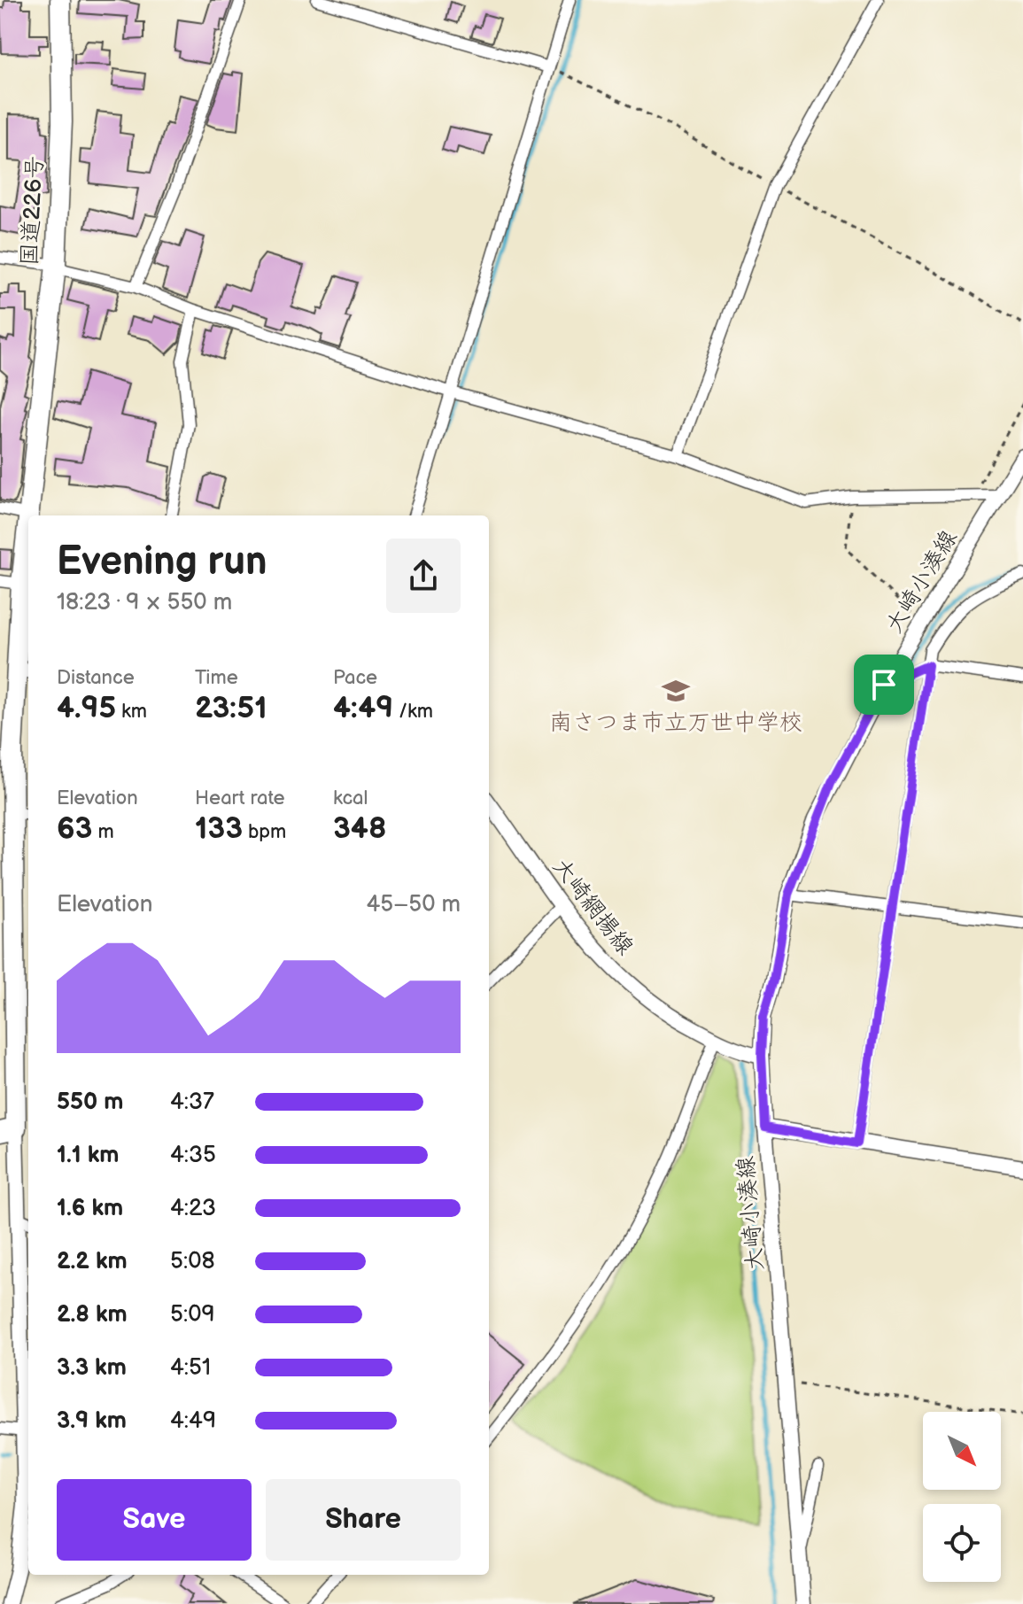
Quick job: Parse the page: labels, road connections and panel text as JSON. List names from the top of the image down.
{
  "streets": {
    "highway": ["国道226号"],
    "street": ["大崎小湊線", "大崎網揚線"]
  },
  "crossings": [
    ["大崎小湊線", "大崎網揚線"]
  ],
  "places": {
    "school or university": ["南さつま市立万世中学校"]
  },
  "north": "bottom right",
  "page": {
    "heading": ["Evening run", "18:23 · 9 × 550 m"],
    "stats": [
      ["Distance", "4.95 km"],
      ["Time", "23:51"],
      ["Pace", "4:49 /km"],
      ["Elevation", "63 m"],
      ["Heart rate", "133 bpm"],
      ["kcal", "348"]
    ],
    "chart": ["Elevation", "45–50 m"],
    "list": [
      {
        "name": "550 m",
        "note": "4:37"
      },
      {
        "name": "1.1 km",
        "note": "4:35"
      },
      {
        "name": "1.6 km",
        "note": "4:23"
      },
      {
        "name": "2.2 km",
        "note": "5:08"
      },
      {
        "name": "2.8 km",
        "note": "5:09"
      },
      {
        "name": "3.3 km",
        "note": "4:51"
      },
      {
        "name": "3.9 km",
        "note": "4:49"
      }
    ],
    "buttons": ["Save", "Share"]
  }
}
